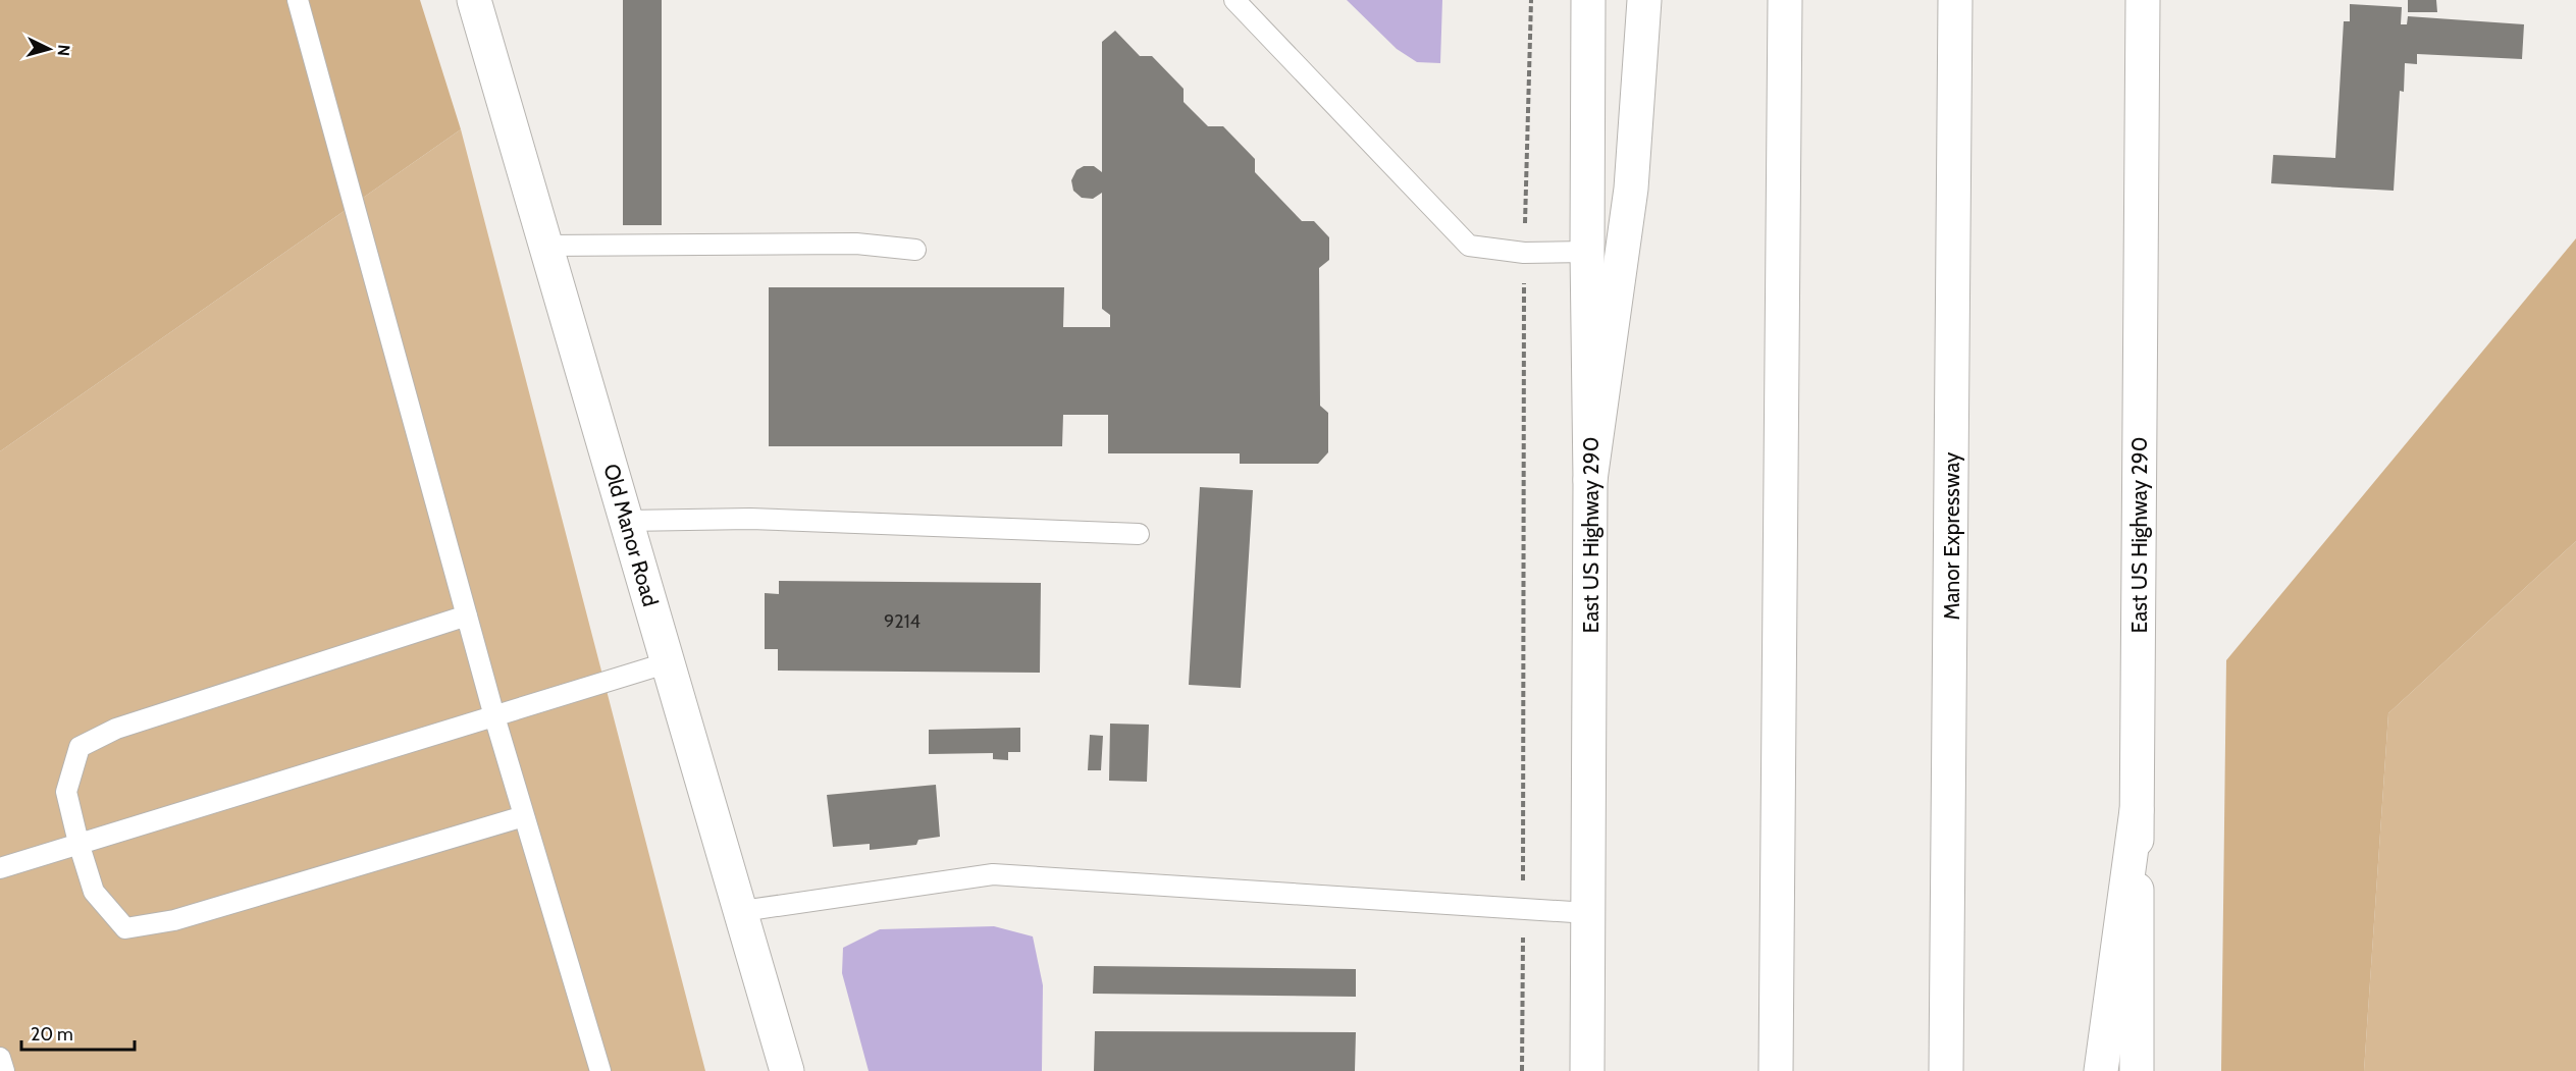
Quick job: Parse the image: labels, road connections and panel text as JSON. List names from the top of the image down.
{
  "streets": {
    "main road": ["Old Manor Road", "East US Highway 290", "Manor Expressway"]
  },
  "house_numbers": ["9214"],
  "scale_bar": "20 m",
  "north": "right"
}
